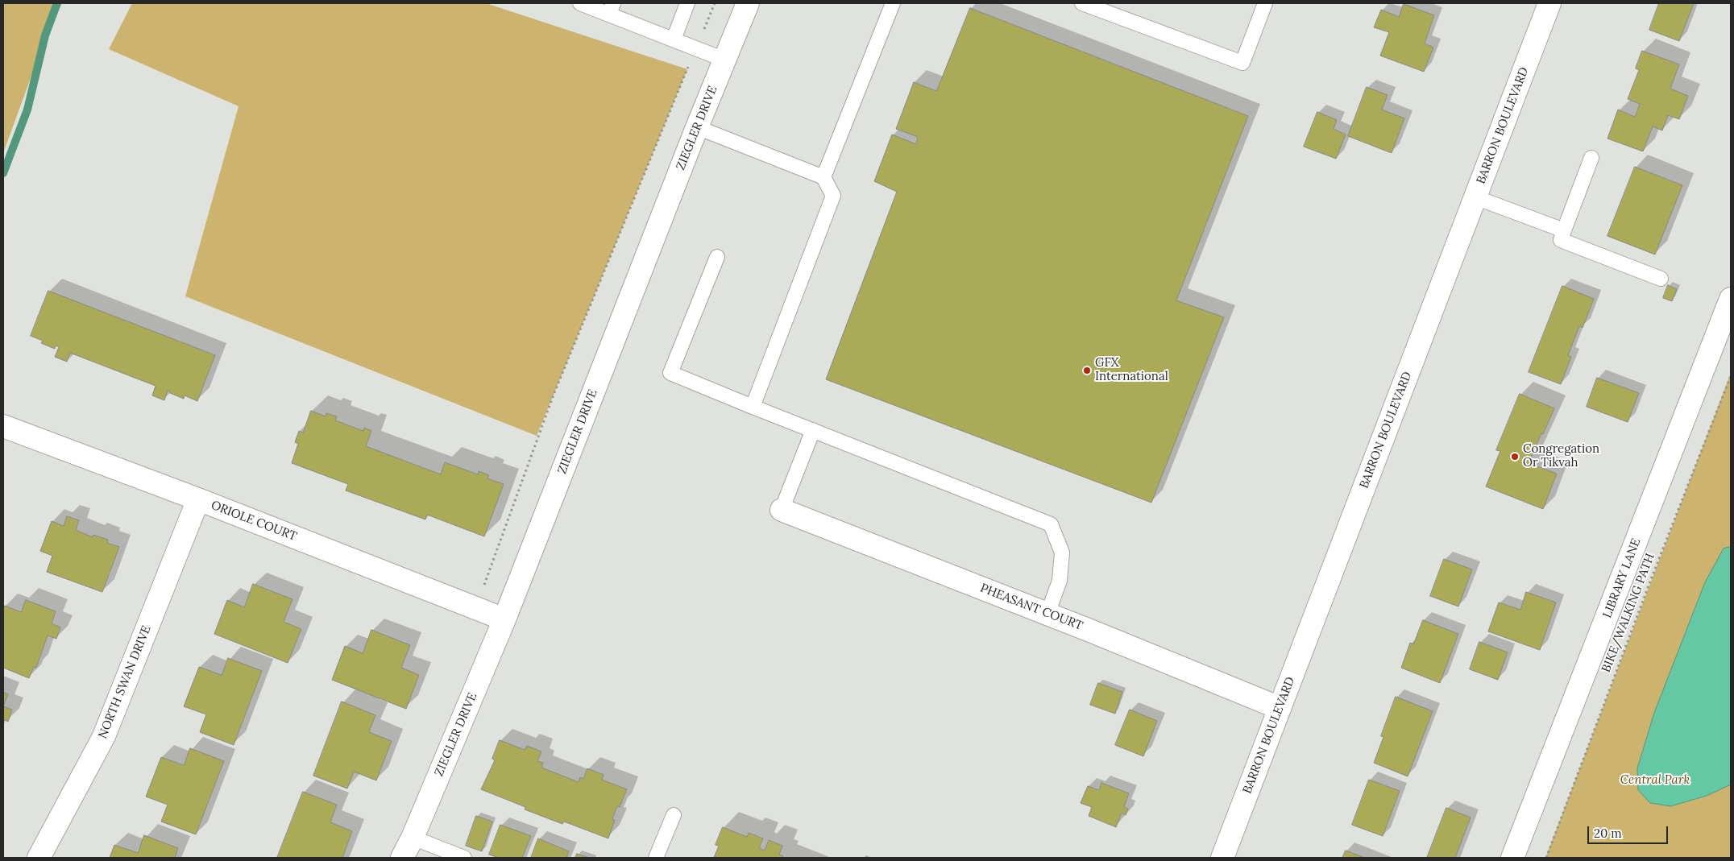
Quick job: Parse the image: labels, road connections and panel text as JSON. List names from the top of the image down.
{
  "streets": {
    "street": [
      "BARRON BOULEVARD",
      "ZIEGLER DRIVE",
      "ORIOLE COURT",
      "LIBRARY LANE",
      "PHEASANT COURT",
      "NORTH SWAN DRIVE"
    ],
    "path": ["BIKE/WALKING PATH"]
  },
  "crossings": [
    ["BARRON BOULEVARD", "PHEASANT COURT"],
    ["ZIEGLER DRIVE", "ORIOLE COURT"],
    ["ORIOLE COURT", "NORTH SWAN DRIVE"]
  ],
  "parks": ["Central Park"],
  "places": ["GFX International", "Congregation Or Tikvah"],
  "scale_bar": "20 m"
}
